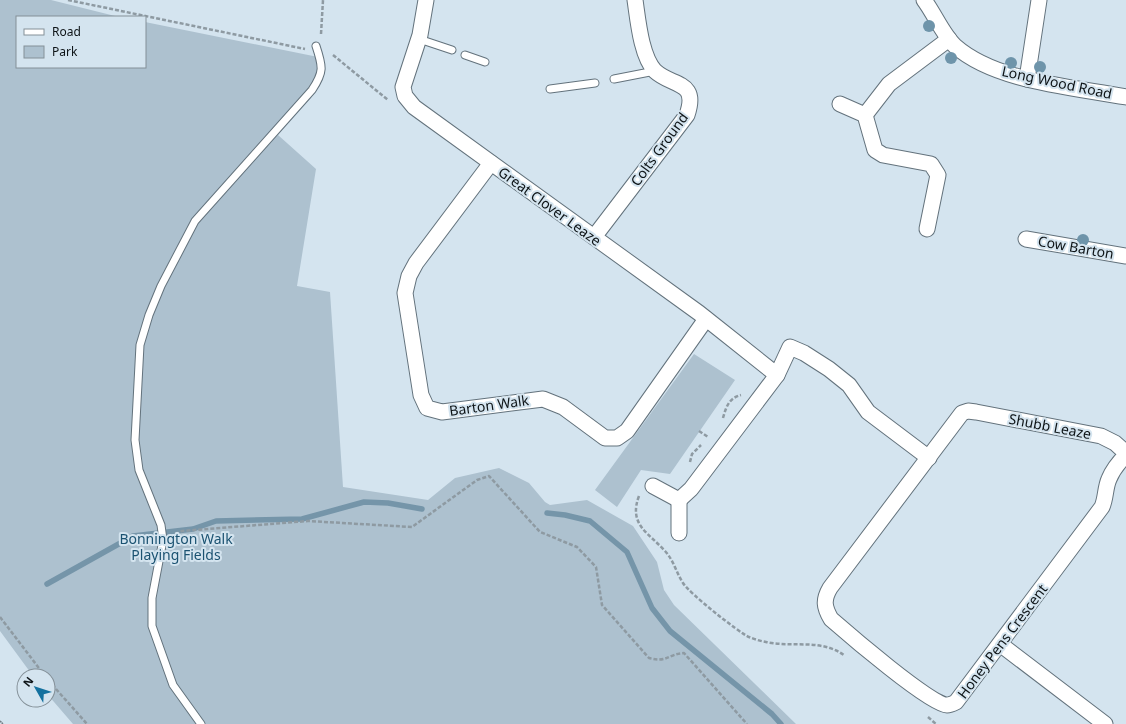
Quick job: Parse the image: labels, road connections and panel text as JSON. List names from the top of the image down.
{
  "streets": {
    "street": [
      "Long Wood Road",
      "Colts Ground",
      "Great Clover Leaze",
      "Cow Barton",
      "Barton Walk",
      "Shubb Leaze",
      "Honey Pens Crescent"
    ]
  },
  "crossings": [
    ["Colts Ground", "Great Clover Leaze"],
    ["Great Clover Leaze", "Barton Walk"],
    ["Shubb Leaze", "Honey Pens Crescent"]
  ],
  "parks": ["Bonnington Walk Playing Fields"],
  "legend": ["Road", "Park"],
  "north": "top left"
}
